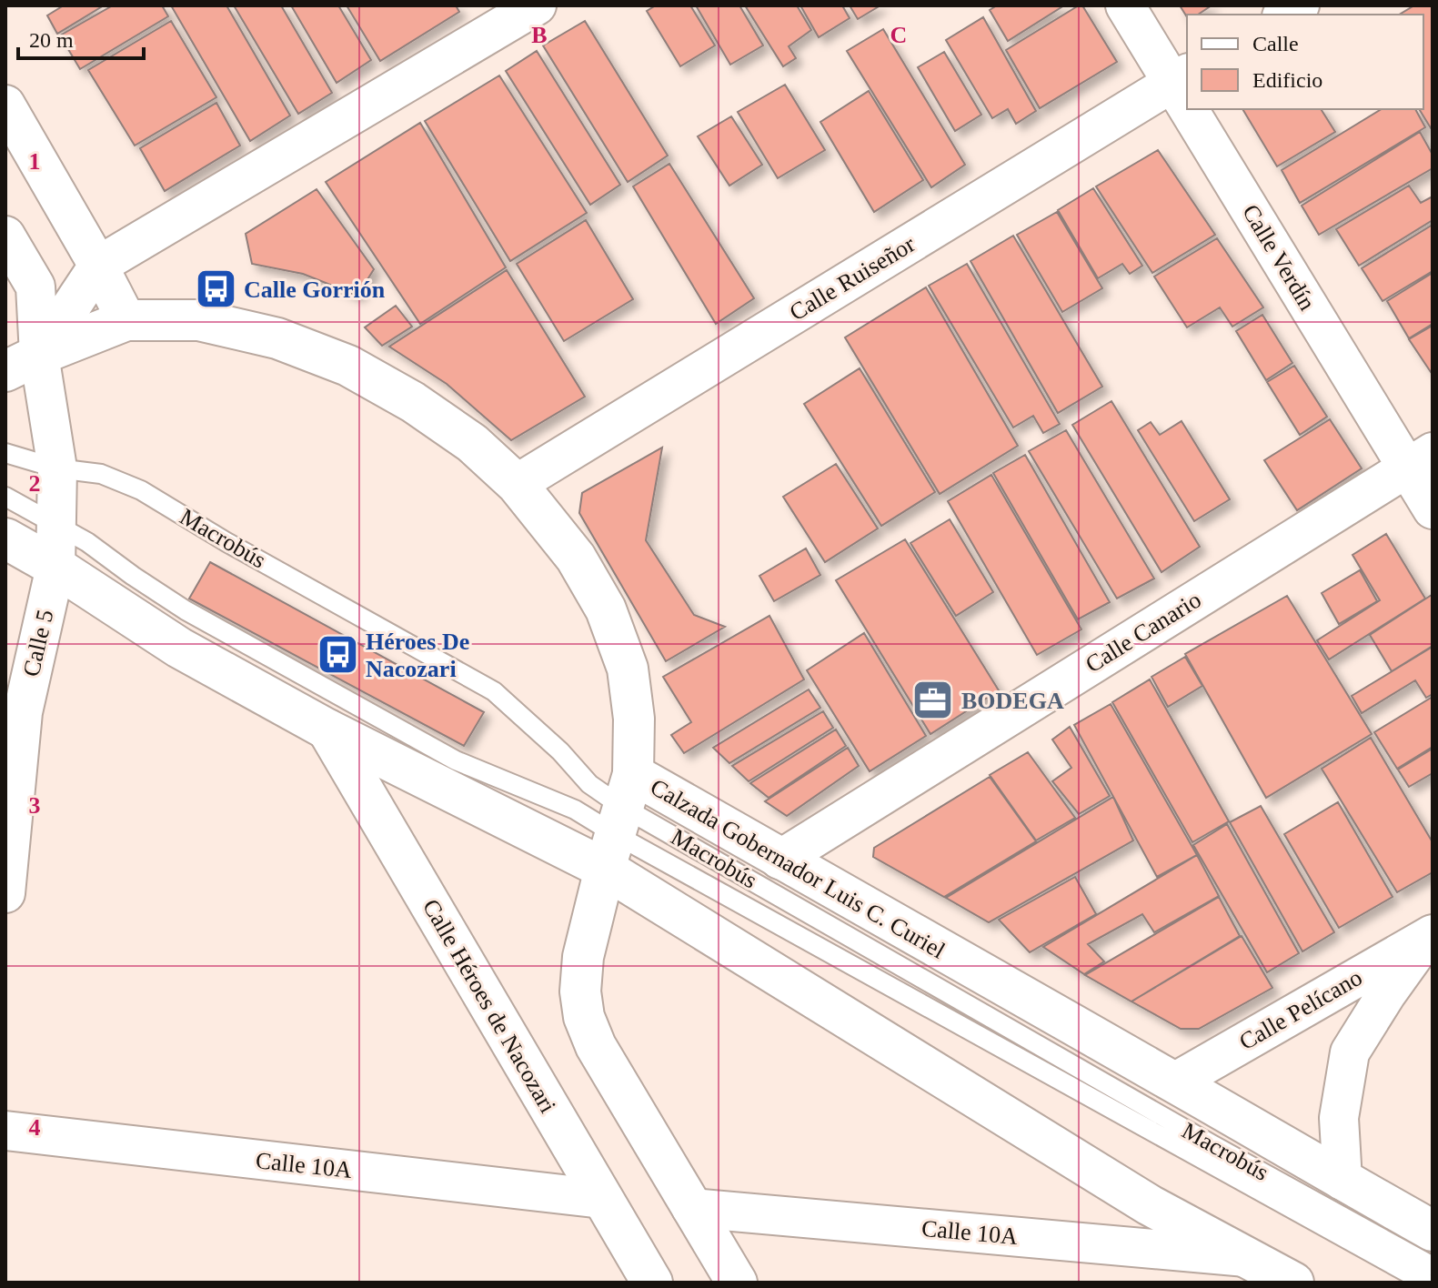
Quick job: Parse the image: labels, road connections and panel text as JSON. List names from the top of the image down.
{
  "streets": {
    "main road": ["Calzada Gobernador Luis C. Curiel", "Calle Héroes de Nacozari"],
    "street": [
      "Calle Verdín",
      "Calle Ruiseñor",
      "Calle Canario",
      "Calle 5",
      "Calle Pelícano",
      "Calle 10A"
    ],
    "lane": ["Macrobús"]
  },
  "crossings": [
    ["Calle Verdín", "Calle Ruiseñor"],
    ["Calle Verdín", "Calle Canario"],
    ["Calle Ruiseñor", "Calzada Gobernador Luis C. Curiel"],
    ["Macrobús", "Calle 5"],
    ["Macrobús", "Calzada Gobernador Luis C. Curiel"],
    ["Calle Canario", "Calzada Gobernador Luis C. Curiel"],
    ["Calle 5", "Calzada Gobernador Luis C. Curiel"],
    ["Calzada Gobernador Luis C. Curiel", "Calle Héroes de Nacozari"],
    ["Calzada Gobernador Luis C. Curiel", "Calle Pelícano"],
    ["Calzada Gobernador Luis C. Curiel", "Calle 10A"],
    ["Calle Héroes de Nacozari", "Calle 10A"]
  ],
  "places": {
    "bus stop": ["Calle Gorrión", "Héroes De Nacozari"],
    "office": ["BODEGA"]
  },
  "legend": ["Calle", "Edificio"],
  "scale_bar": "20 m",
  "grid": {
    "columns": ["B", "C"],
    "rows": [
      "1",
      "2",
      "3",
      "4"
    ]
  }
}
